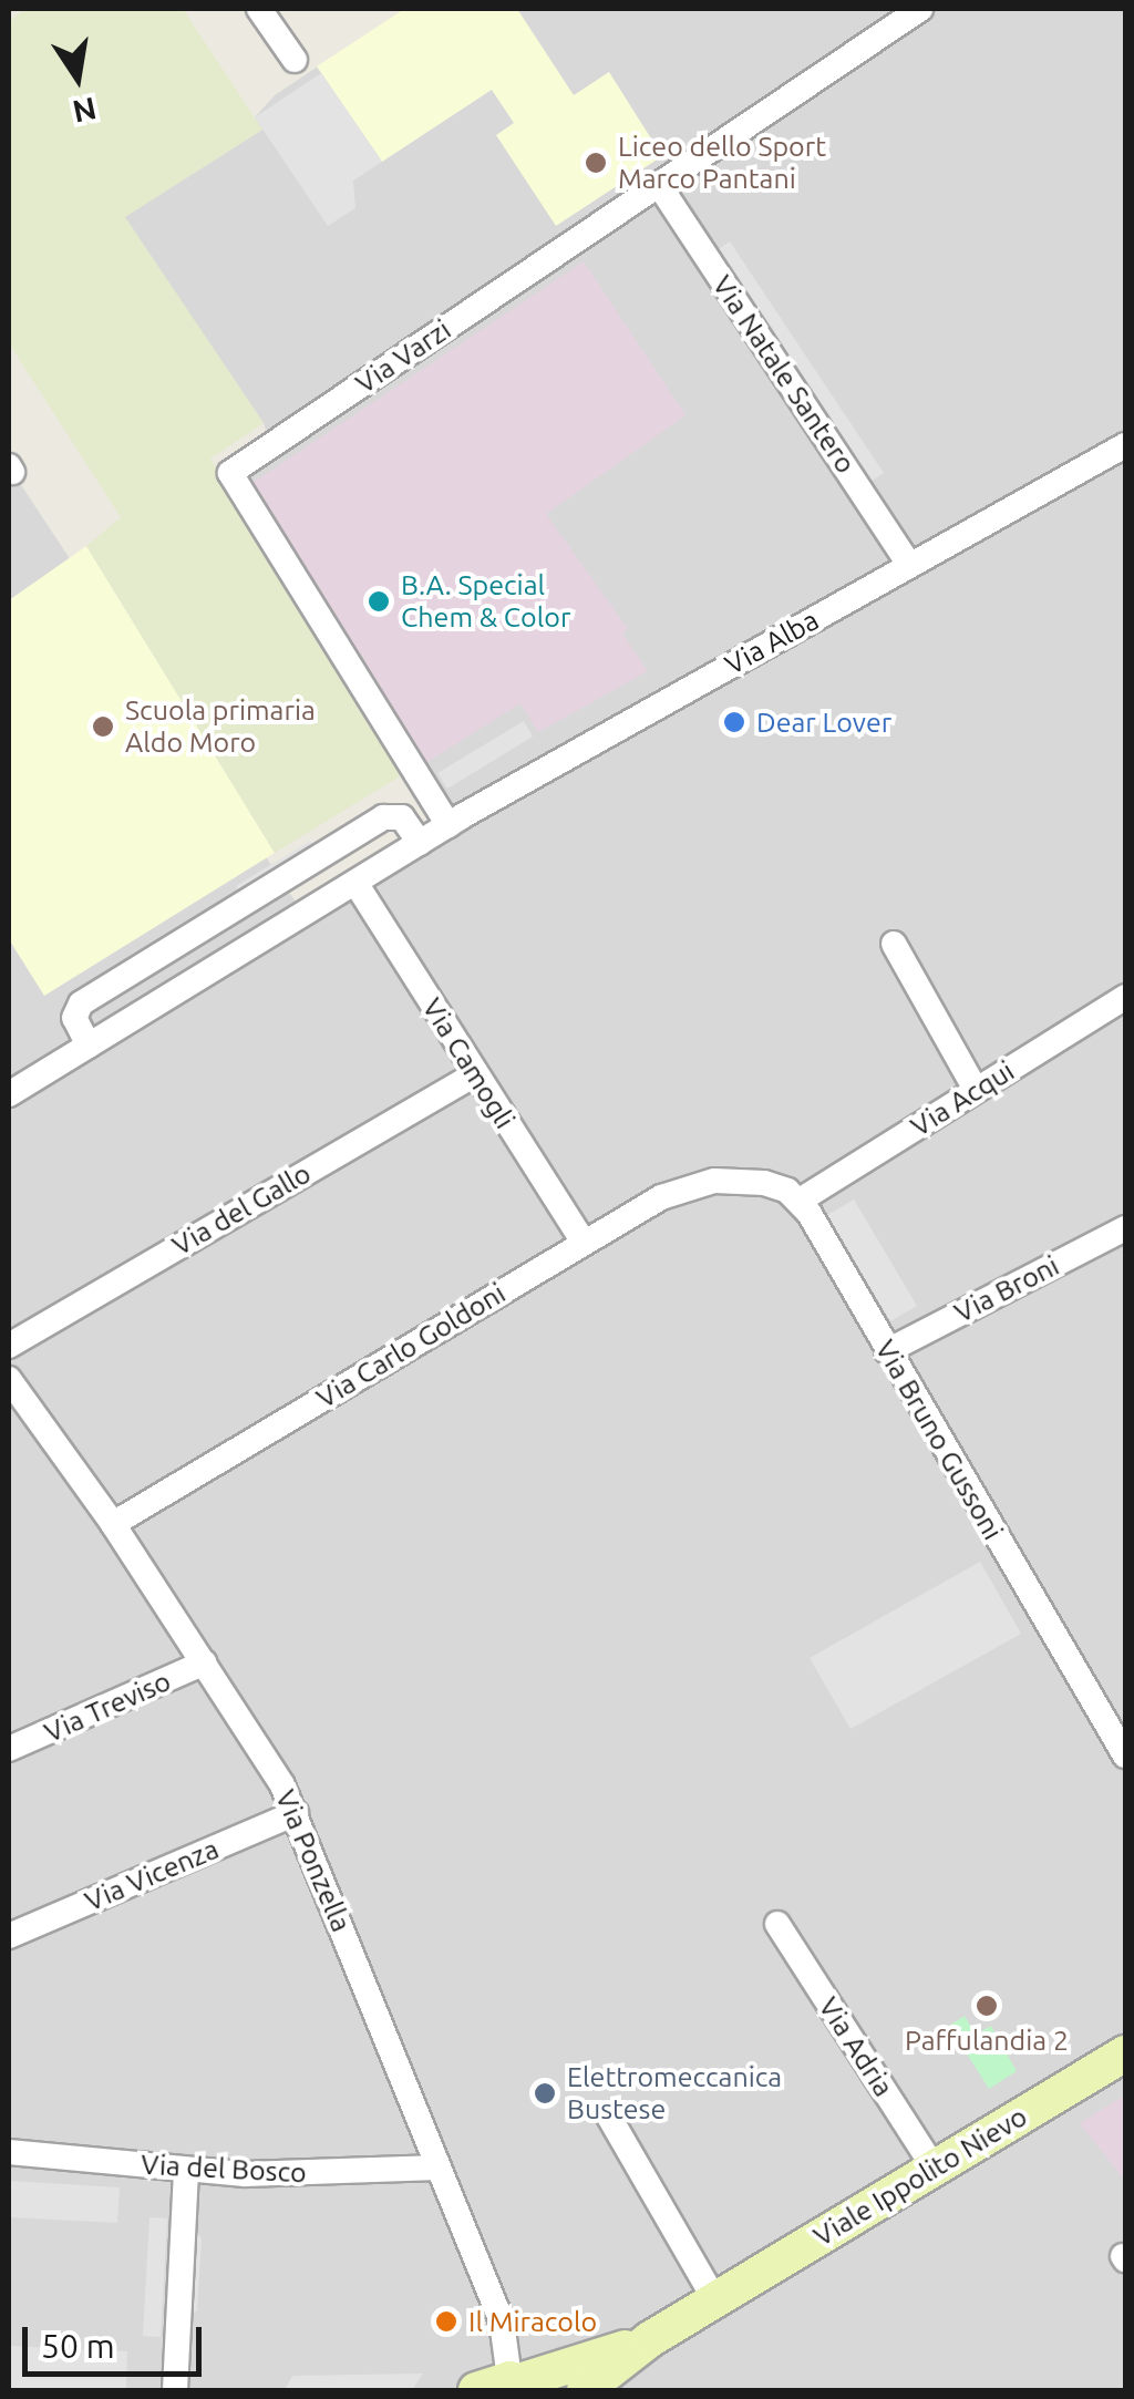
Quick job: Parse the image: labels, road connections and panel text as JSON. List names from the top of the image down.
{
  "streets": {
    "main road": ["Viale Ippolito Nievo"],
    "street": [
      "Via Varzi",
      "Via Natale Santero",
      "Via Alba",
      "Via Camogli",
      "Via Acqui",
      "Via del Gallo",
      "Via Broni",
      "Via Carlo Goldoni",
      "Via Bruno Gussoni",
      "Via Treviso",
      "Via Ponzella",
      "Via Vicenza",
      "Via Adria",
      "Via del Bosco"
    ]
  },
  "crossings": [
    ["Via Varzi", "Via Natale Santero"],
    ["Via Varzi", "Via Alba"],
    ["Via Natale Santero", "Via Alba"],
    ["Via Alba", "Via Camogli"],
    ["Via Camogli", "Via del Gallo"],
    ["Via Camogli", "Via Carlo Goldoni"],
    ["Via Acqui", "Via Carlo Goldoni"],
    ["Via Acqui", "Via Bruno Gussoni"],
    ["Via Broni", "Via Bruno Gussoni"],
    ["Via Carlo Goldoni", "Via Bruno Gussoni"],
    ["Via Carlo Goldoni", "Via Ponzella"],
    ["Via Treviso", "Via Ponzella"],
    ["Via Ponzella", "Via Vicenza"],
    ["Via Ponzella", "Via del Bosco"],
    ["Via Ponzella", "Viale Ippolito Nievo"],
    ["Via Adria", "Viale Ippolito Nievo"]
  ],
  "places": [
    "Liceo dello Sport Marco Pantani",
    "B.A. Special Chem & Color",
    "Dear Lover",
    "Scuola primaria Aldo Moro",
    "Paffulandia 2",
    "Elettromeccanica Bustese",
    "Il Miracolo"
  ],
  "scale_bar": "50 m",
  "north": "bottom"
}
